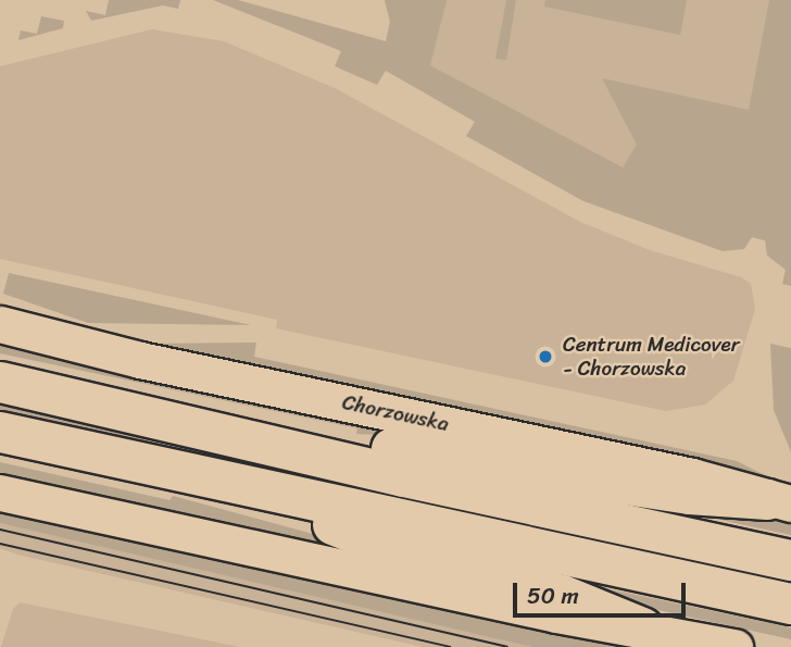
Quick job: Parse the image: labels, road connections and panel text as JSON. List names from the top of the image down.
{
  "streets": {
    "main road": ["Chorzowska"]
  },
  "places": ["Centrum Medicover - Chorzowska"],
  "scale_bar": "50 m"
}
